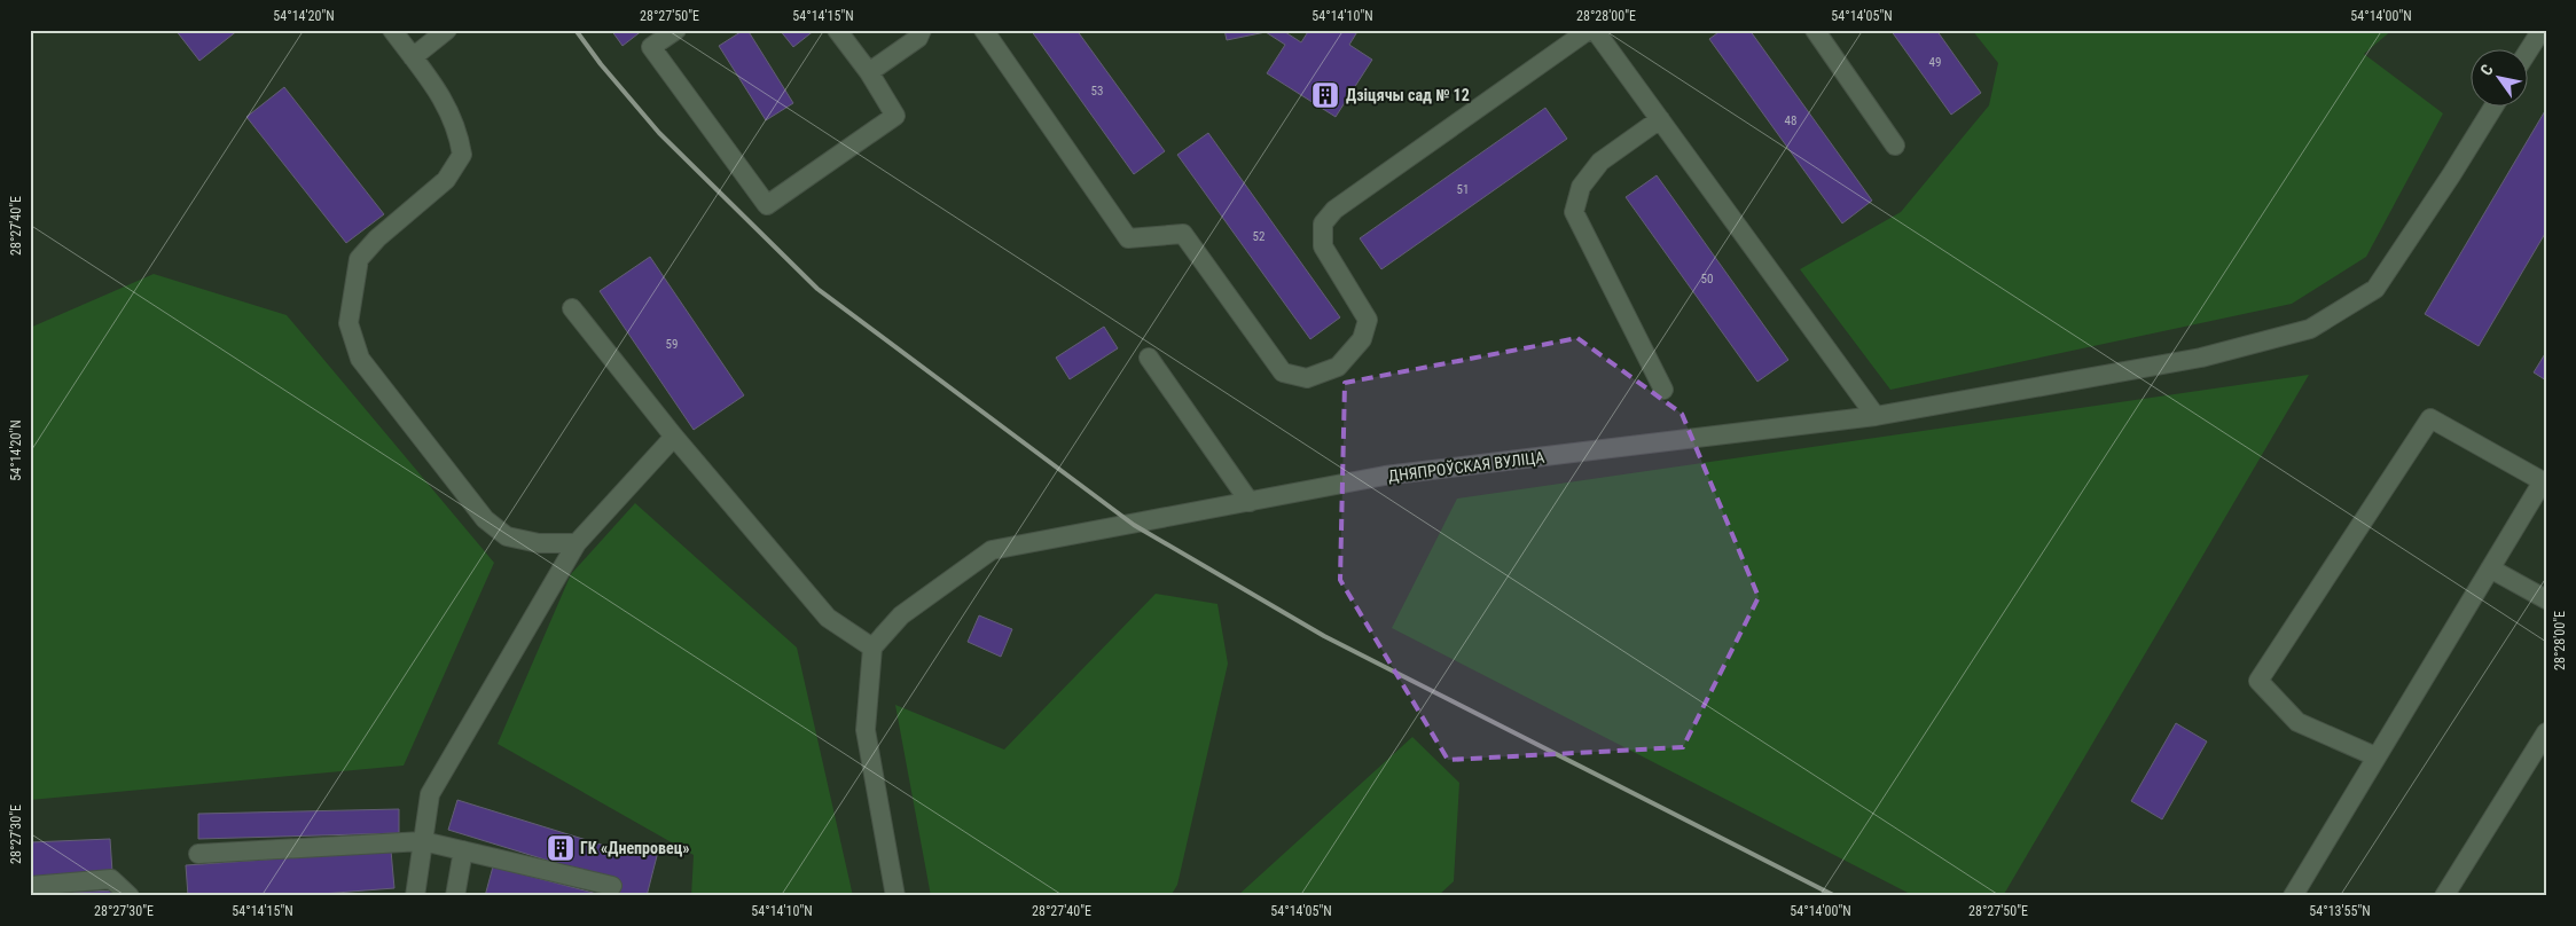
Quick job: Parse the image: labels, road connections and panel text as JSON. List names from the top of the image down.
{
  "streets": {
    "street": ["ДНЯПРОЎСКАЯ ВУЛІЦА"]
  },
  "places": {
    "building": ["Дзіцячы сад № 12", "ГК «Днепровец»"]
  },
  "house_numbers": [
    "49",
    "53",
    "48",
    "51",
    "52",
    "50",
    "59"
  ],
  "north": "top left",
  "coordinates": [
    "54°14'20\"N",
    "28°27'50\"E",
    "54°14'15\"N",
    "54°14'10\"N",
    "28°28'00\"E",
    "54°14'05\"N",
    "54°14'00\"N",
    "28°27'40\"E",
    "28°27'30\"E",
    "54°13'55\"N"
  ]
}
